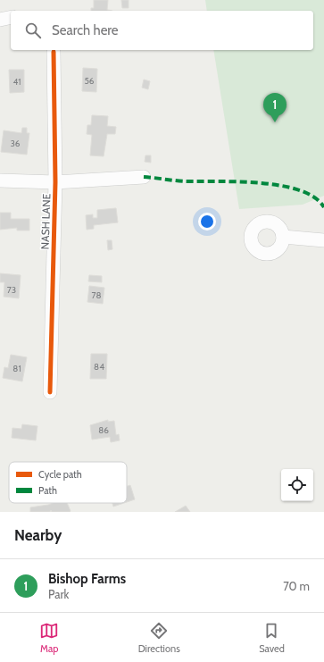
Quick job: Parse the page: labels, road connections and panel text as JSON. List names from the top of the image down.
{
  "streets": {
    "street": ["NASH LANE"]
  },
  "house_numbers": [
    "56",
    "41",
    "36",
    "73",
    "78",
    "84",
    "81",
    "86"
  ],
  "legend": ["Cycle path", "Path"],
  "page": {
    "search": "Search here",
    "pins": "1",
    "heading": "Nearby",
    "list": [
      {
        "mark": "1",
        "name": "Bishop Farms",
        "note": "Park",
        "value": "70 m"
      }
    ],
    "nav": ["Map", "Directions", "Saved"]
  }
}
